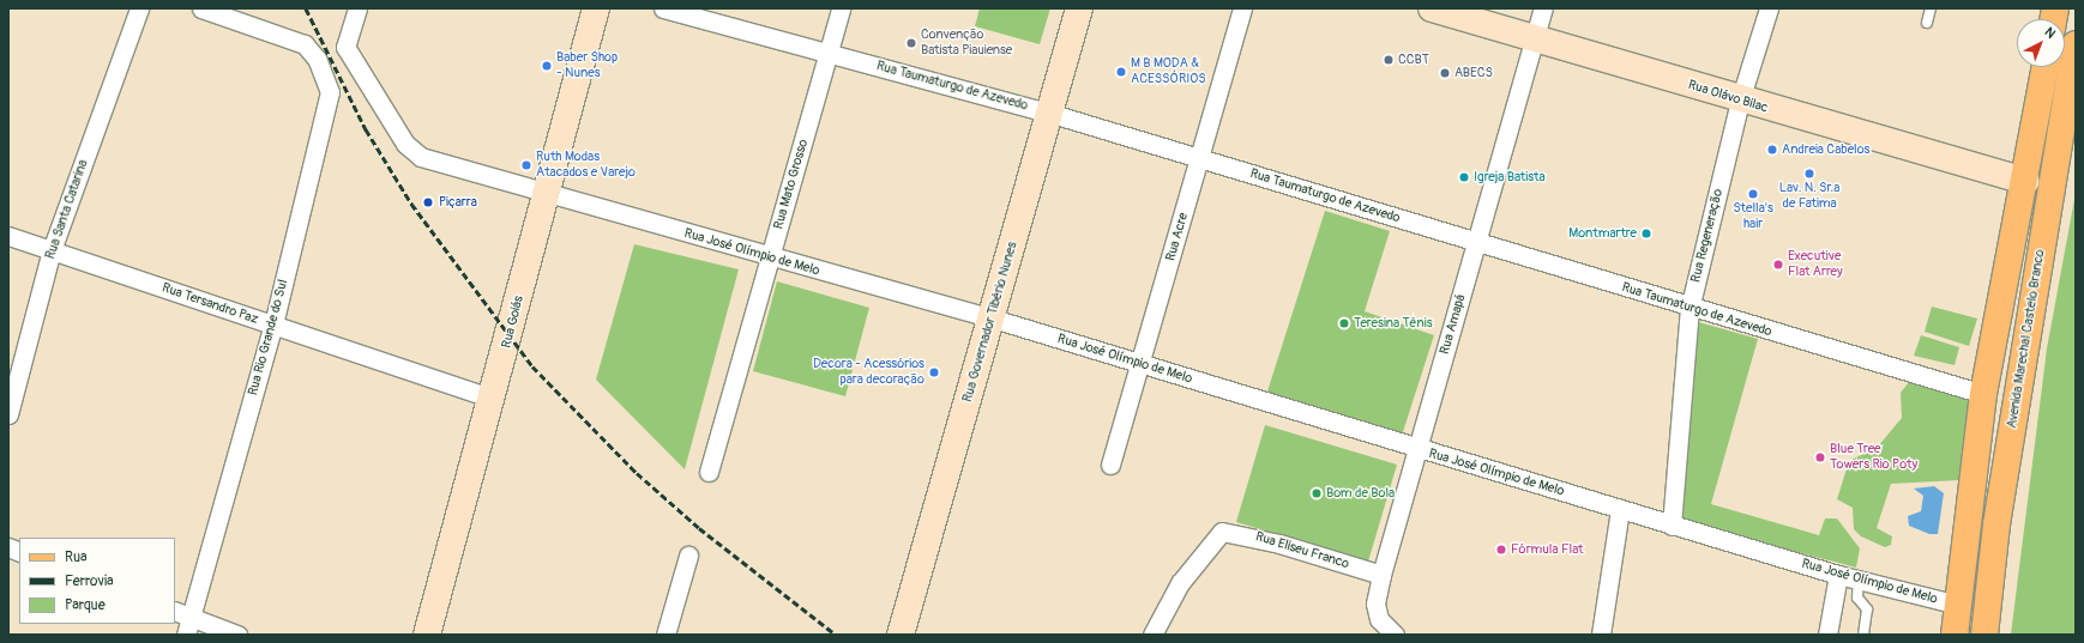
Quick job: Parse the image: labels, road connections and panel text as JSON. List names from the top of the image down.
{
  "streets": {
    "main road": ["Avenida Marechal Castelo Branco"],
    "street": [
      "Rua Taumaturgo de Azevedo",
      "Rua Olávo Bilac",
      "Rua Mato Grosso",
      "Rua Santa Catarina",
      "Rua Regeneração",
      "Rua Acre",
      "Rua José Olímpio de Melo",
      "Rua Tersandro Paz",
      "Rua Goiás",
      "Rua Governador Tibério Nunes",
      "Rua Amapá",
      "Rua Rio Grande do Sul",
      "Rua Eliseu Franco"
    ]
  },
  "crossings": [
    ["Rua Taumaturgo de Azevedo", "Rua Mato Grosso"],
    ["Rua Taumaturgo de Azevedo", "Rua Regeneração"],
    ["Rua Taumaturgo de Azevedo", "Rua Acre"],
    ["Rua Taumaturgo de Azevedo", "Rua Governador Tibério Nunes"],
    ["Rua Taumaturgo de Azevedo", "Rua Amapá"],
    ["Rua Olávo Bilac", "Rua Regeneração"],
    ["Rua Olávo Bilac", "Rua Amapá"],
    ["Rua Mato Grosso", "Rua José Olímpio de Melo"],
    ["Rua Santa Catarina", "Rua Tersandro Paz"],
    ["Rua Regeneração", "Rua José Olímpio de Melo"],
    ["Rua Acre", "Rua José Olímpio de Melo"],
    ["Rua José Olímpio de Melo", "Rua Goiás"],
    ["Rua José Olímpio de Melo", "Rua Governador Tibério Nunes"],
    ["Rua José Olímpio de Melo", "Rua Amapá"],
    ["Rua Tersandro Paz", "Rua Goiás"],
    ["Rua Tersandro Paz", "Rua Rio Grande do Sul"],
    ["Rua Amapá", "Rua Eliseu Franco"]
  ],
  "places": [
    "Convenção Batista Piauiense",
    "CCBT",
    "Baber Shop - Nunes",
    "M B MODA & ACESSÓRIOS",
    "ABECS",
    "Andreia Cabelos",
    "Ruth Modas Atacados e Varejo",
    "Lav. N. Sr.a de Fatima",
    "Igreja Batista",
    "Stella's hair",
    "Piçarra",
    "Montmartre",
    "Executive Flat Arrey",
    "Teresina Tênis",
    "Decora - Acessórios para decoração",
    "Blue Tree Towers Rio Poty",
    "Bom de Bola",
    "Fórmula Flat"
  ],
  "legend": ["Rua", "Ferrovia", "Parque"],
  "north": "top right"
}
